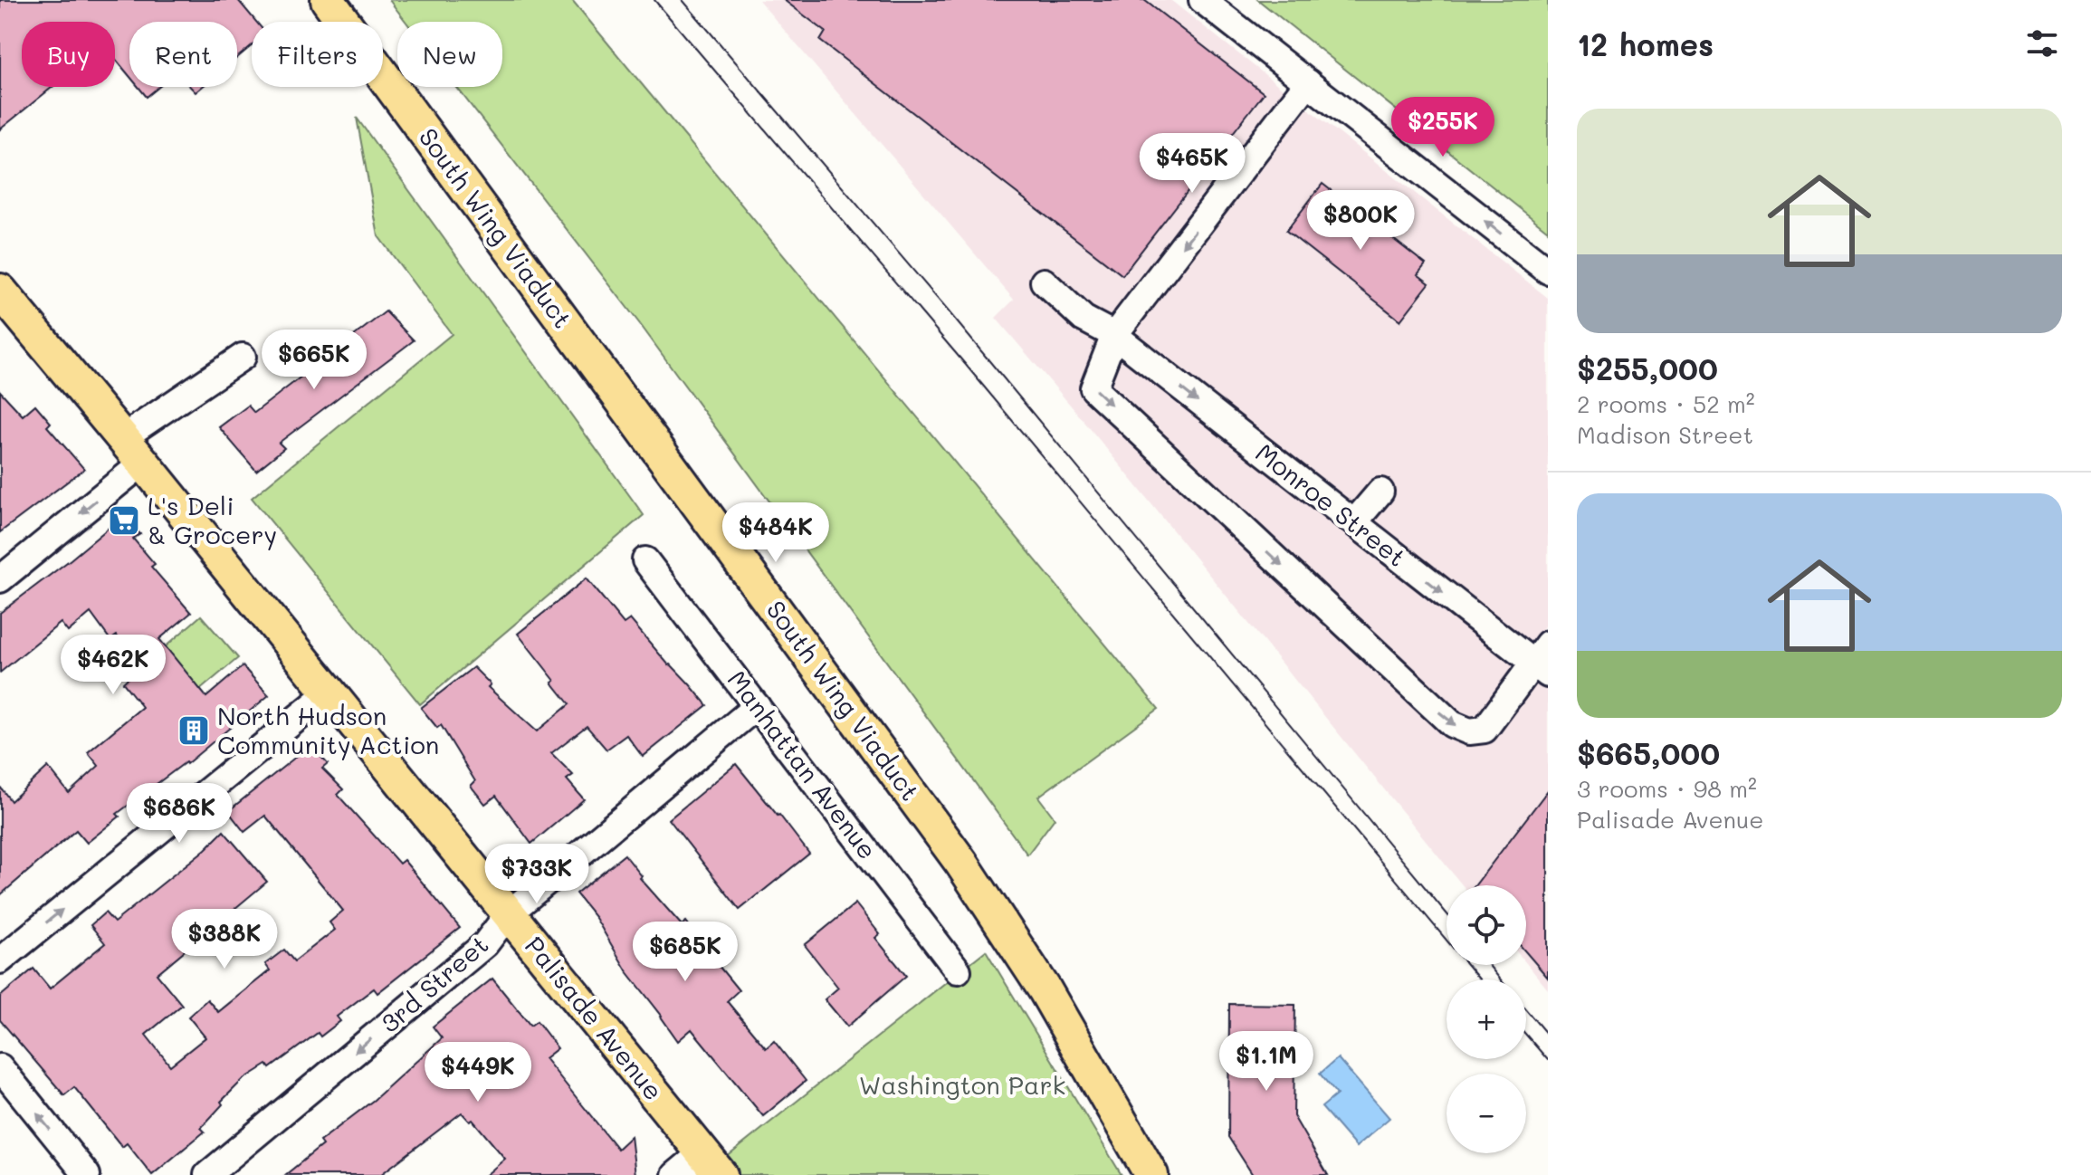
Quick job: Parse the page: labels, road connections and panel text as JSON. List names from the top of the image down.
{
  "streets": {
    "main road": ["South Wing Viaduct", "Palisade Avenue"],
    "street": ["Monroe Street", "Manhattan Avenue", "3rd Street"]
  },
  "crossings": [
    ["Manhattan Avenue", "3rd Street"],
    ["3rd Street", "Palisade Avenue"]
  ],
  "one_way": ["Monroe Street", "3rd Street"],
  "parks": ["Washington Park"],
  "places": {
    "supermarket": ["L's Deli & Grocery"],
    "building": ["North Hudson Community Action"]
  },
  "page": {
    "heading": "12 homes",
    "chip": [
      "Buy",
      "Rent",
      "Filters",
      "New"
    ],
    "list": [
      {
        "name": "$255,000",
        "note": "2 rooms · 52 m² · Madison Street"
      },
      {
        "name": "$665,000",
        "note": "3 rooms · 98 m² · Palisade Avenue"
      }
    ],
    "price": [
      "$255K",
      "$465K",
      "$800K",
      "$665K",
      "$484K",
      "$462K",
      "$686K",
      "$733K",
      "$388K",
      "$685K",
      "$1.1M",
      "$449K"
    ],
    "map_buttons": ["+", "−"]
  }
}
